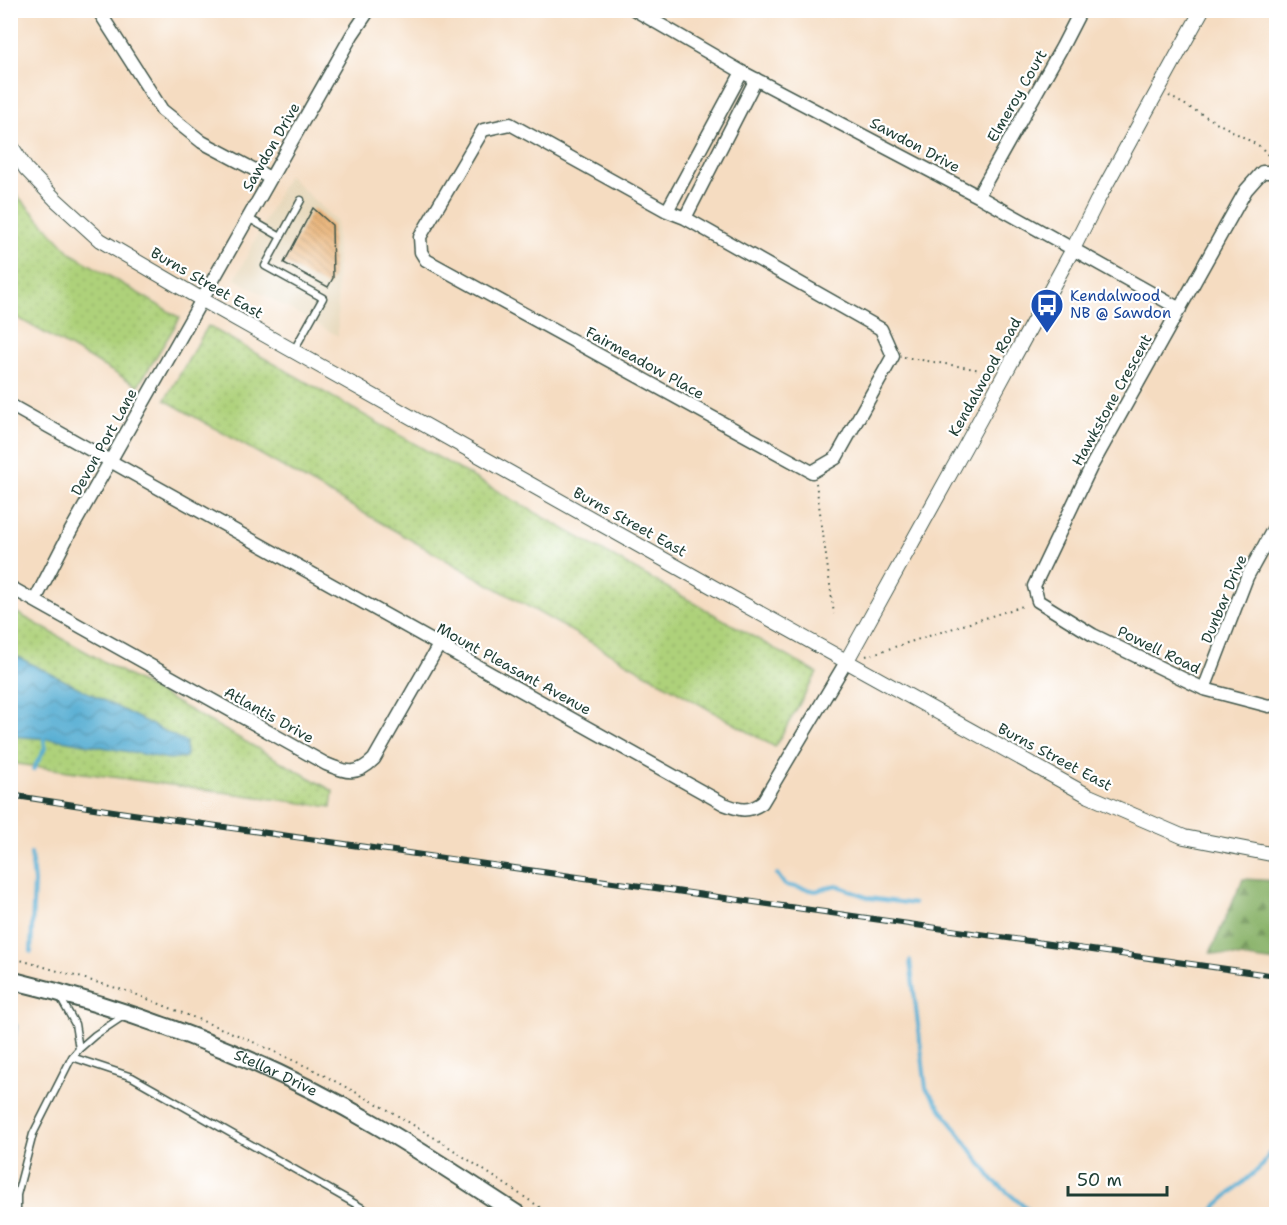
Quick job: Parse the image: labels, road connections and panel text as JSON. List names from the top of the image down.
{
  "streets": {
    "main road": ["Stellar Drive"],
    "street": [
      "Elmeroy Court",
      "Sawdon Drive",
      "Burns Street East",
      "Fairmeadow Place",
      "Kendalwood Road",
      "Hawkstone Crescent",
      "Devon Port Lane",
      "Dunbar Drive",
      "Powell Road",
      "Mount Pleasant Avenue",
      "Atlantis Drive"
    ]
  },
  "crossings": [
    ["Elmeroy Court", "Sawdon Drive"],
    ["Sawdon Drive", "Burns Street East"],
    ["Sawdon Drive", "Kendalwood Road"],
    ["Sawdon Drive", "Hawkstone Crescent"],
    ["Sawdon Drive", "Devon Port Lane"],
    ["Burns Street East", "Kendalwood Road"],
    ["Burns Street East", "Devon Port Lane"],
    ["Burns Street East", "Mount Pleasant Avenue"],
    ["Kendalwood Road", "Mount Pleasant Avenue"],
    ["Hawkstone Crescent", "Powell Road"],
    ["Devon Port Lane", "Mount Pleasant Avenue"],
    ["Devon Port Lane", "Atlantis Drive"],
    ["Dunbar Drive", "Powell Road"],
    ["Mount Pleasant Avenue", "Atlantis Drive"]
  ],
  "places": {
    "bus stop": ["Kendalwood NB @ Sawdon"]
  },
  "scale_bar": "50 m"
}
